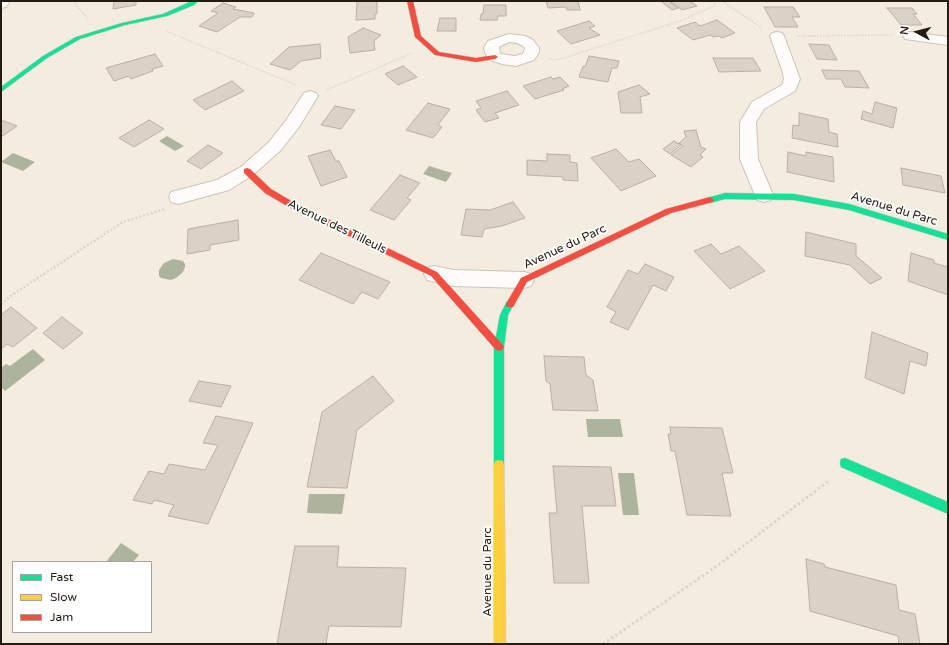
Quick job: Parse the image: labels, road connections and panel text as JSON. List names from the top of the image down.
{
  "streets": {
    "street": ["Avenue du Parc", "Avenue des Tilleuls"]
  },
  "crossings": [
    ["Avenue du Parc", "Avenue des Tilleuls"]
  ],
  "legend": ["Fast", "Slow", "Jam"],
  "north": "left"
}
